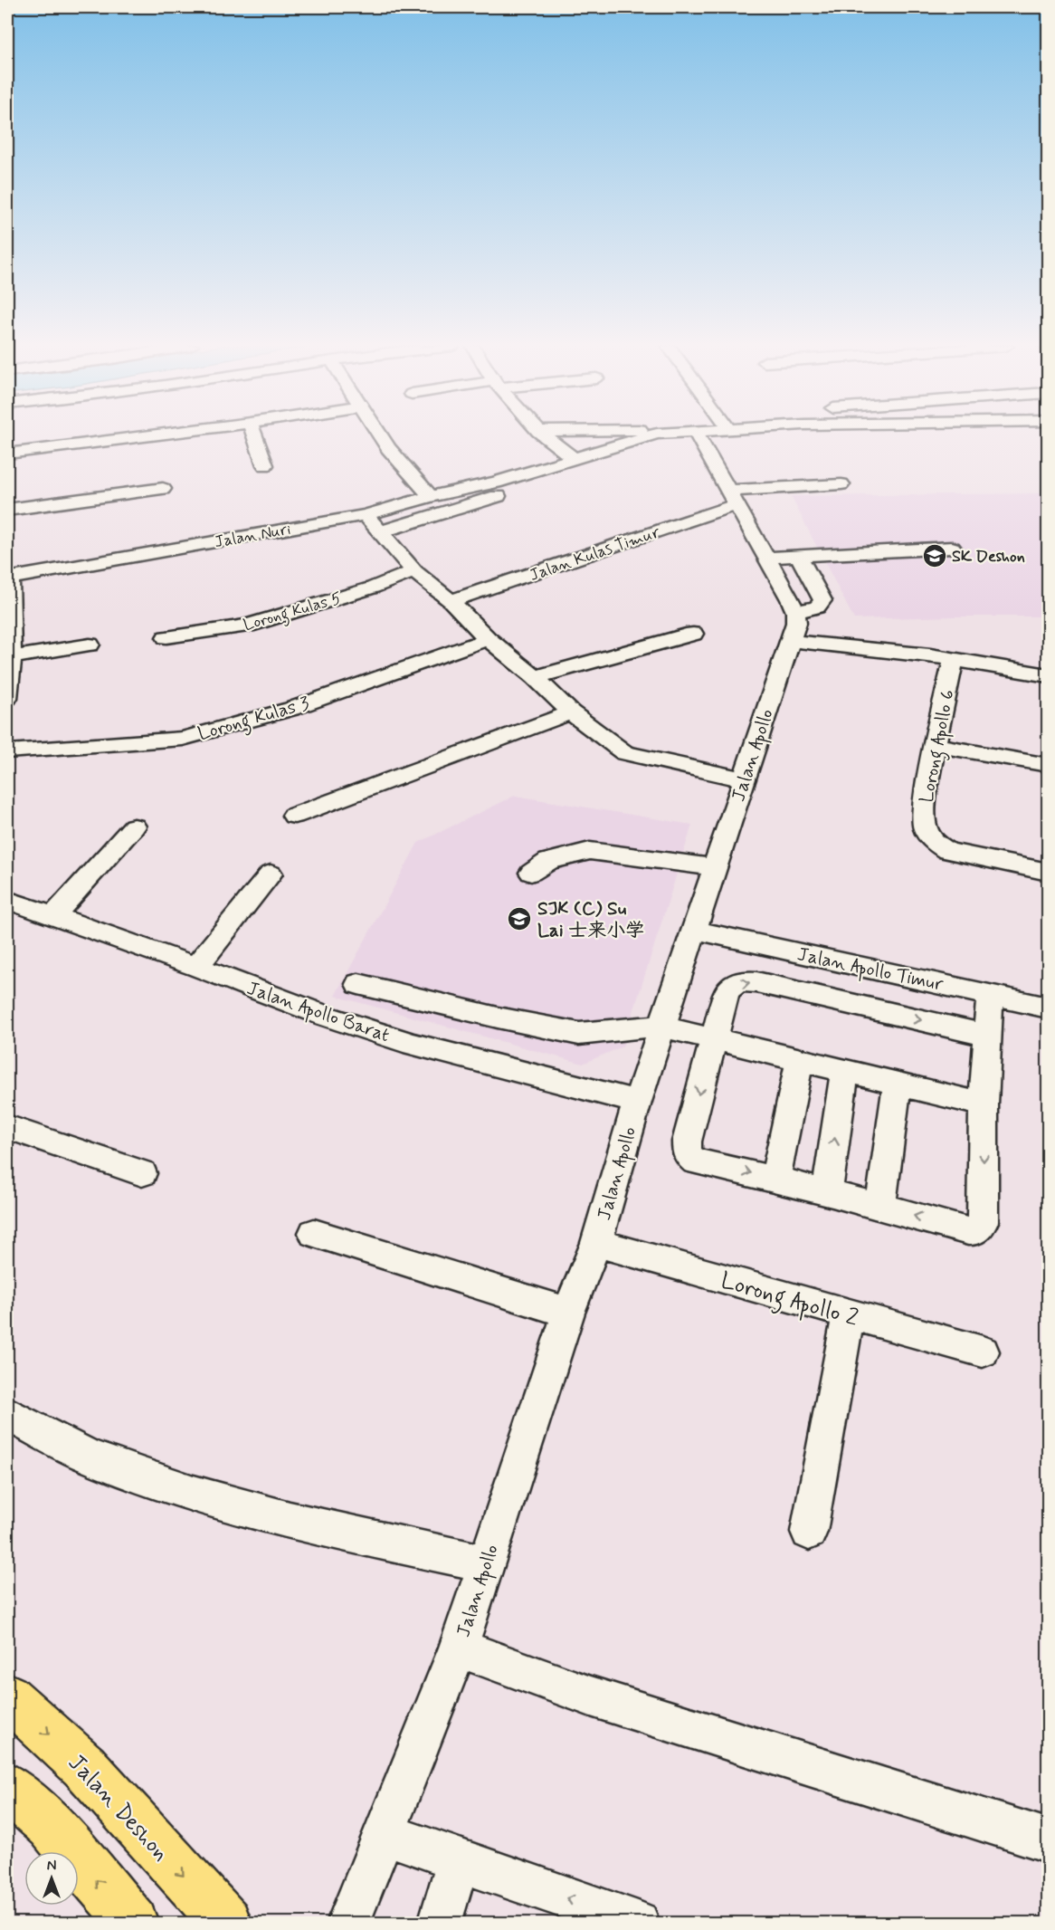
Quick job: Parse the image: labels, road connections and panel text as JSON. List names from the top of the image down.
{
  "streets": {
    "main road": ["Jalan Deshon"],
    "street": [
      "Jalan Nuri",
      "Jalan Kulas Timur",
      "Lorong Kulas 5",
      "Lorong Kulas 3",
      "Lorong Apollo 6",
      "Jalan Apollo",
      "Jalan Apollo Timur",
      "Jalan Apollo Barat",
      "Lorong Apollo 2"
    ]
  },
  "crossings": [
    ["Jalan Apollo", "Jalan Apollo Timur"],
    ["Jalan Apollo", "Jalan Apollo Barat"],
    ["Jalan Apollo", "Lorong Apollo 2"]
  ],
  "places": {
    "school or university": ["SK Deshon", "SJK (C) Su Lai 士来小学"]
  },
  "north": "top"
}
